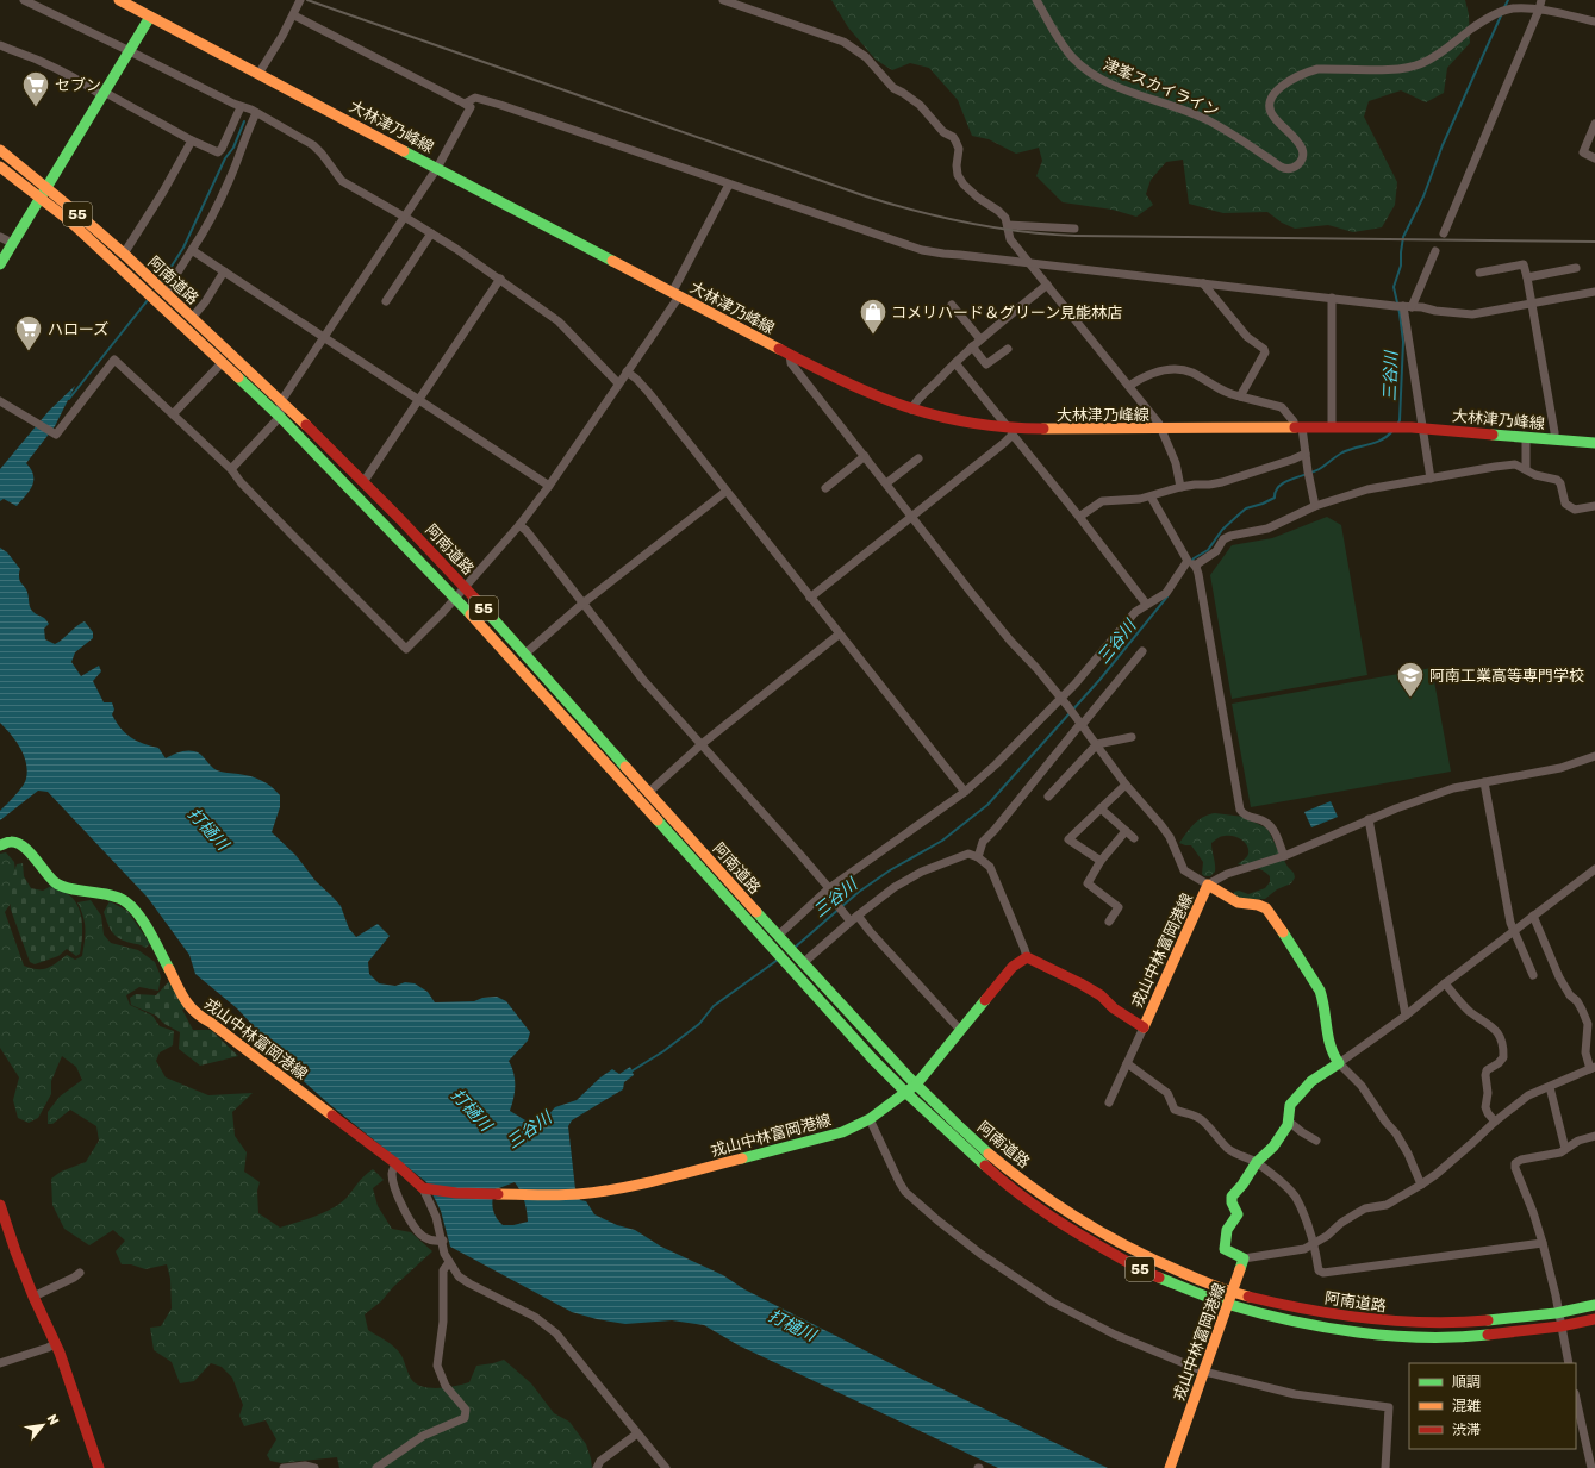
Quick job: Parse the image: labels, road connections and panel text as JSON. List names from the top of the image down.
{
  "streets": {
    "main road": [
      "大林津乃峰線",
      "55",
      "阿南道路",
      "戎山中林富岡港線"
    ],
    "street": ["津峯スカイライン"]
  },
  "crossings": [
    ["阿南道路", "戎山中林富岡港線"]
  ],
  "water": ["三谷川", "打樋川"],
  "places": {
    "supermarket": ["セブン", "ハローズ"],
    "shop": ["コメリハード＆グリーン見能林店"],
    "school or university": ["阿南工業高等専門学校"]
  },
  "legend": ["順調", "混雑", "渋滞"],
  "north": "top right"
}
